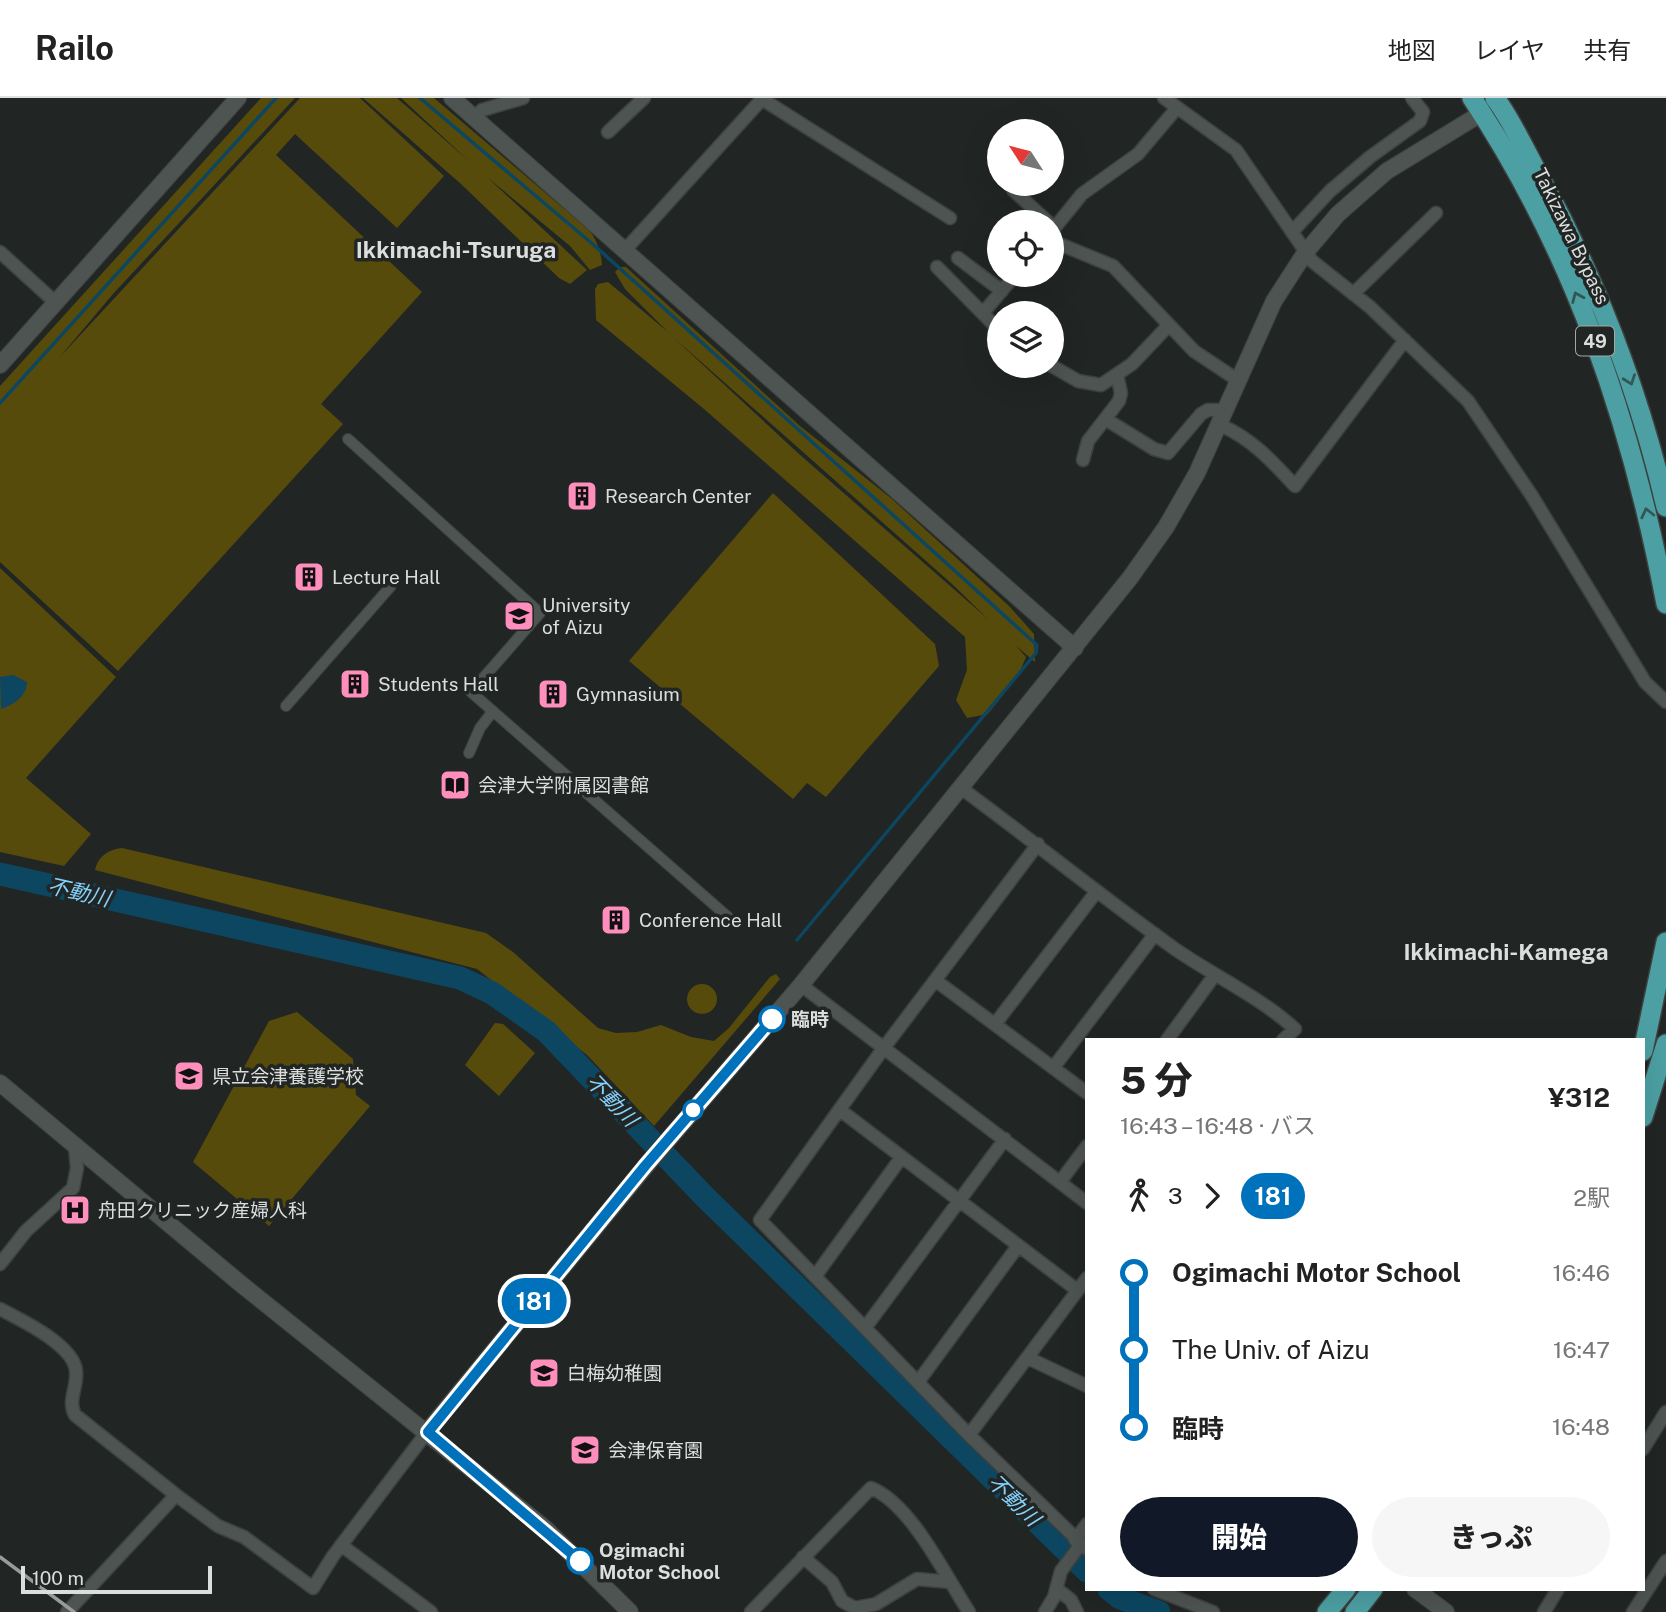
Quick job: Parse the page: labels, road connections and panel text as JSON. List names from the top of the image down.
{
  "streets": {
    "highway": ["Takizawa Bypass", "49"]
  },
  "districts": ["Ikkimachi-Tsuruga", "Ikkimachi-Kamega"],
  "water": ["不動川"],
  "places": {
    "building": [
      "Research Center",
      "Lecture Hall",
      "Students Hall",
      "Gymnasium",
      "Conference Hall"
    ],
    "school or university": [
      "University of Aizu",
      "県立会津養護学校",
      "白梅幼稚園",
      "会津保育園"
    ],
    "library": ["会津大学附属図書館"],
    "other": ["臨時", "Ogimachi Motor School"],
    "hospital": ["舟田クリニック産婦人科"]
  },
  "lines": ["bus line 181"],
  "scale_bar": "100 m",
  "north": "top left",
  "page": {
    "header": "Railo",
    "nav": ["地図", "レイヤ", "共有"],
    "on_map": "181",
    "heading": ["5 分", "16:43 – 16:48 · バス", "¥312"],
    "legs": ["3", "181", "2駅"],
    "list": [
      {
        "name": "Ogimachi Motor School",
        "value": "16:46"
      },
      {
        "name": "The Univ. of Aizu",
        "value": "16:47"
      },
      {
        "name": "臨時",
        "value": "16:48"
      }
    ],
    "buttons": ["開始", "きっぷ"],
    "scale": "100 m"
  }
}
